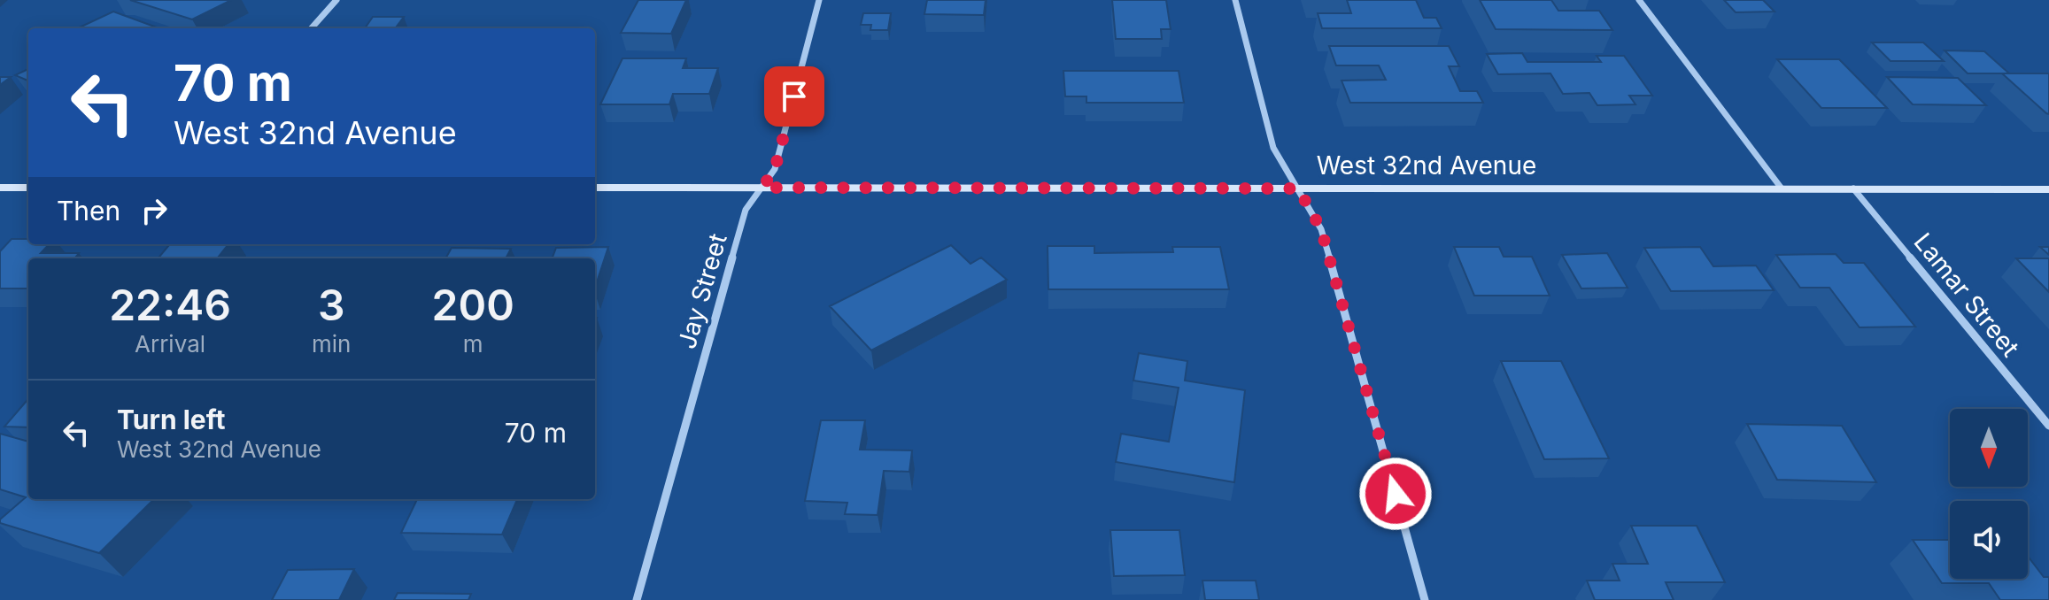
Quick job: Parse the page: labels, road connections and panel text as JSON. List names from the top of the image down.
{
  "streets": {
    "street": ["West 32nd Avenue", "Jay Street", "Lamar Street"]
  },
  "crossings": [
    ["West 32nd Avenue", "Jay Street"],
    ["West 32nd Avenue", "Lamar Street"]
  ],
  "north": "bottom",
  "page": {
    "turn": ["70 m", "West 32nd Avenue"],
    "then": "Then",
    "eta": [
      "22:46",
      "Arrival",
      "3",
      "min",
      "200",
      "m"
    ],
    "list": [
      {
        "name": "Turn left",
        "note": "West 32nd Avenue",
        "value": "70 m"
      }
    ]
  }
}
